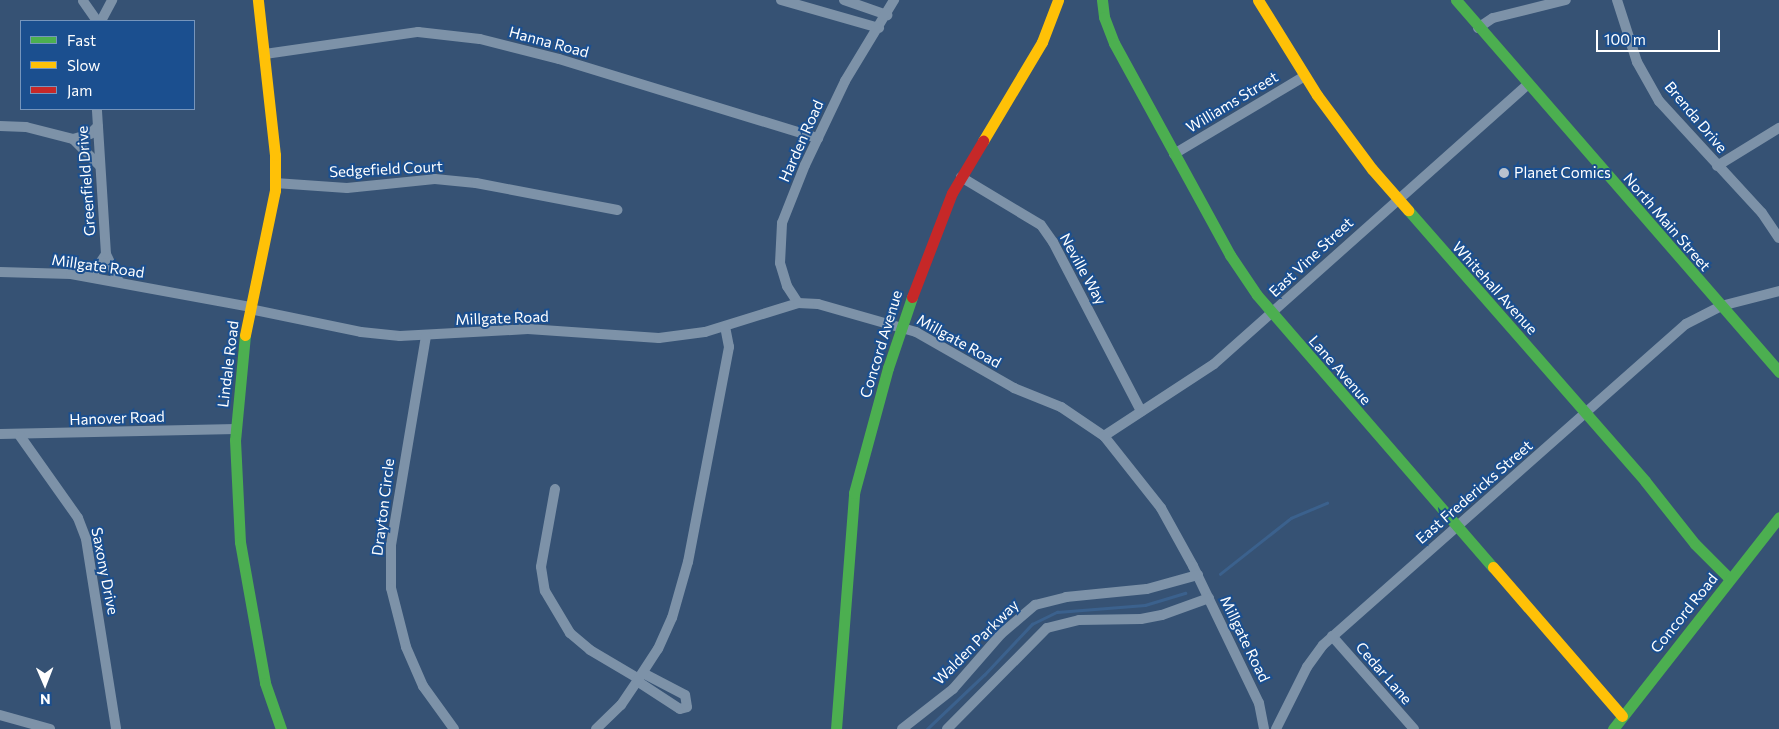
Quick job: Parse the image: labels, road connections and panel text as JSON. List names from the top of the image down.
{
  "streets": {
    "street": [
      "Hanna Road",
      "Williams Street",
      "Brenda Drive",
      "Harden Road",
      "Sedgefield Court",
      "Greenfield Drive",
      "North Main Street",
      "East Vine Street",
      "Millgate Road",
      "Neville Way",
      "Whitehall Avenue",
      "Concord Avenue",
      "Lindale Road",
      "Lane Avenue",
      "Hanover Road",
      "East Fredericks Street",
      "Drayton Circle",
      "Saxony Drive",
      "Concord Road",
      "Walden Parkway",
      "Cedar Lane"
    ]
  },
  "crossings": [
    ["Hanna Road", "Harden Road"],
    ["Hanna Road", "Lindale Road"],
    ["Williams Street", "Whitehall Avenue"],
    ["Williams Street", "Lane Avenue"],
    ["Harden Road", "Millgate Road"],
    ["Sedgefield Court", "Lindale Road"],
    ["Greenfield Drive", "Millgate Road"],
    ["North Main Street", "East Vine Street"],
    ["North Main Street", "East Fredericks Street"],
    ["East Vine Street", "Millgate Road"],
    ["East Vine Street", "Neville Way"],
    ["East Vine Street", "Whitehall Avenue"],
    ["East Vine Street", "Lane Avenue"],
    ["Millgate Road", "Concord Avenue"],
    ["Millgate Road", "Lindale Road"],
    ["Millgate Road", "Drayton Circle"],
    ["Millgate Road", "Walden Parkway"],
    ["Neville Way", "Concord Avenue"],
    ["Whitehall Avenue", "East Fredericks Street"],
    ["Whitehall Avenue", "Concord Road"],
    ["Lindale Road", "Hanover Road"],
    ["Lane Avenue", "East Fredericks Street"],
    ["Lane Avenue", "Concord Road"],
    ["Hanover Road", "Saxony Drive"],
    ["East Fredericks Street", "Cedar Lane"]
  ],
  "places": ["Planet Comics"],
  "legend": ["Fast", "Slow", "Jam"],
  "scale_bar": "100 m",
  "north": "bottom"
}
